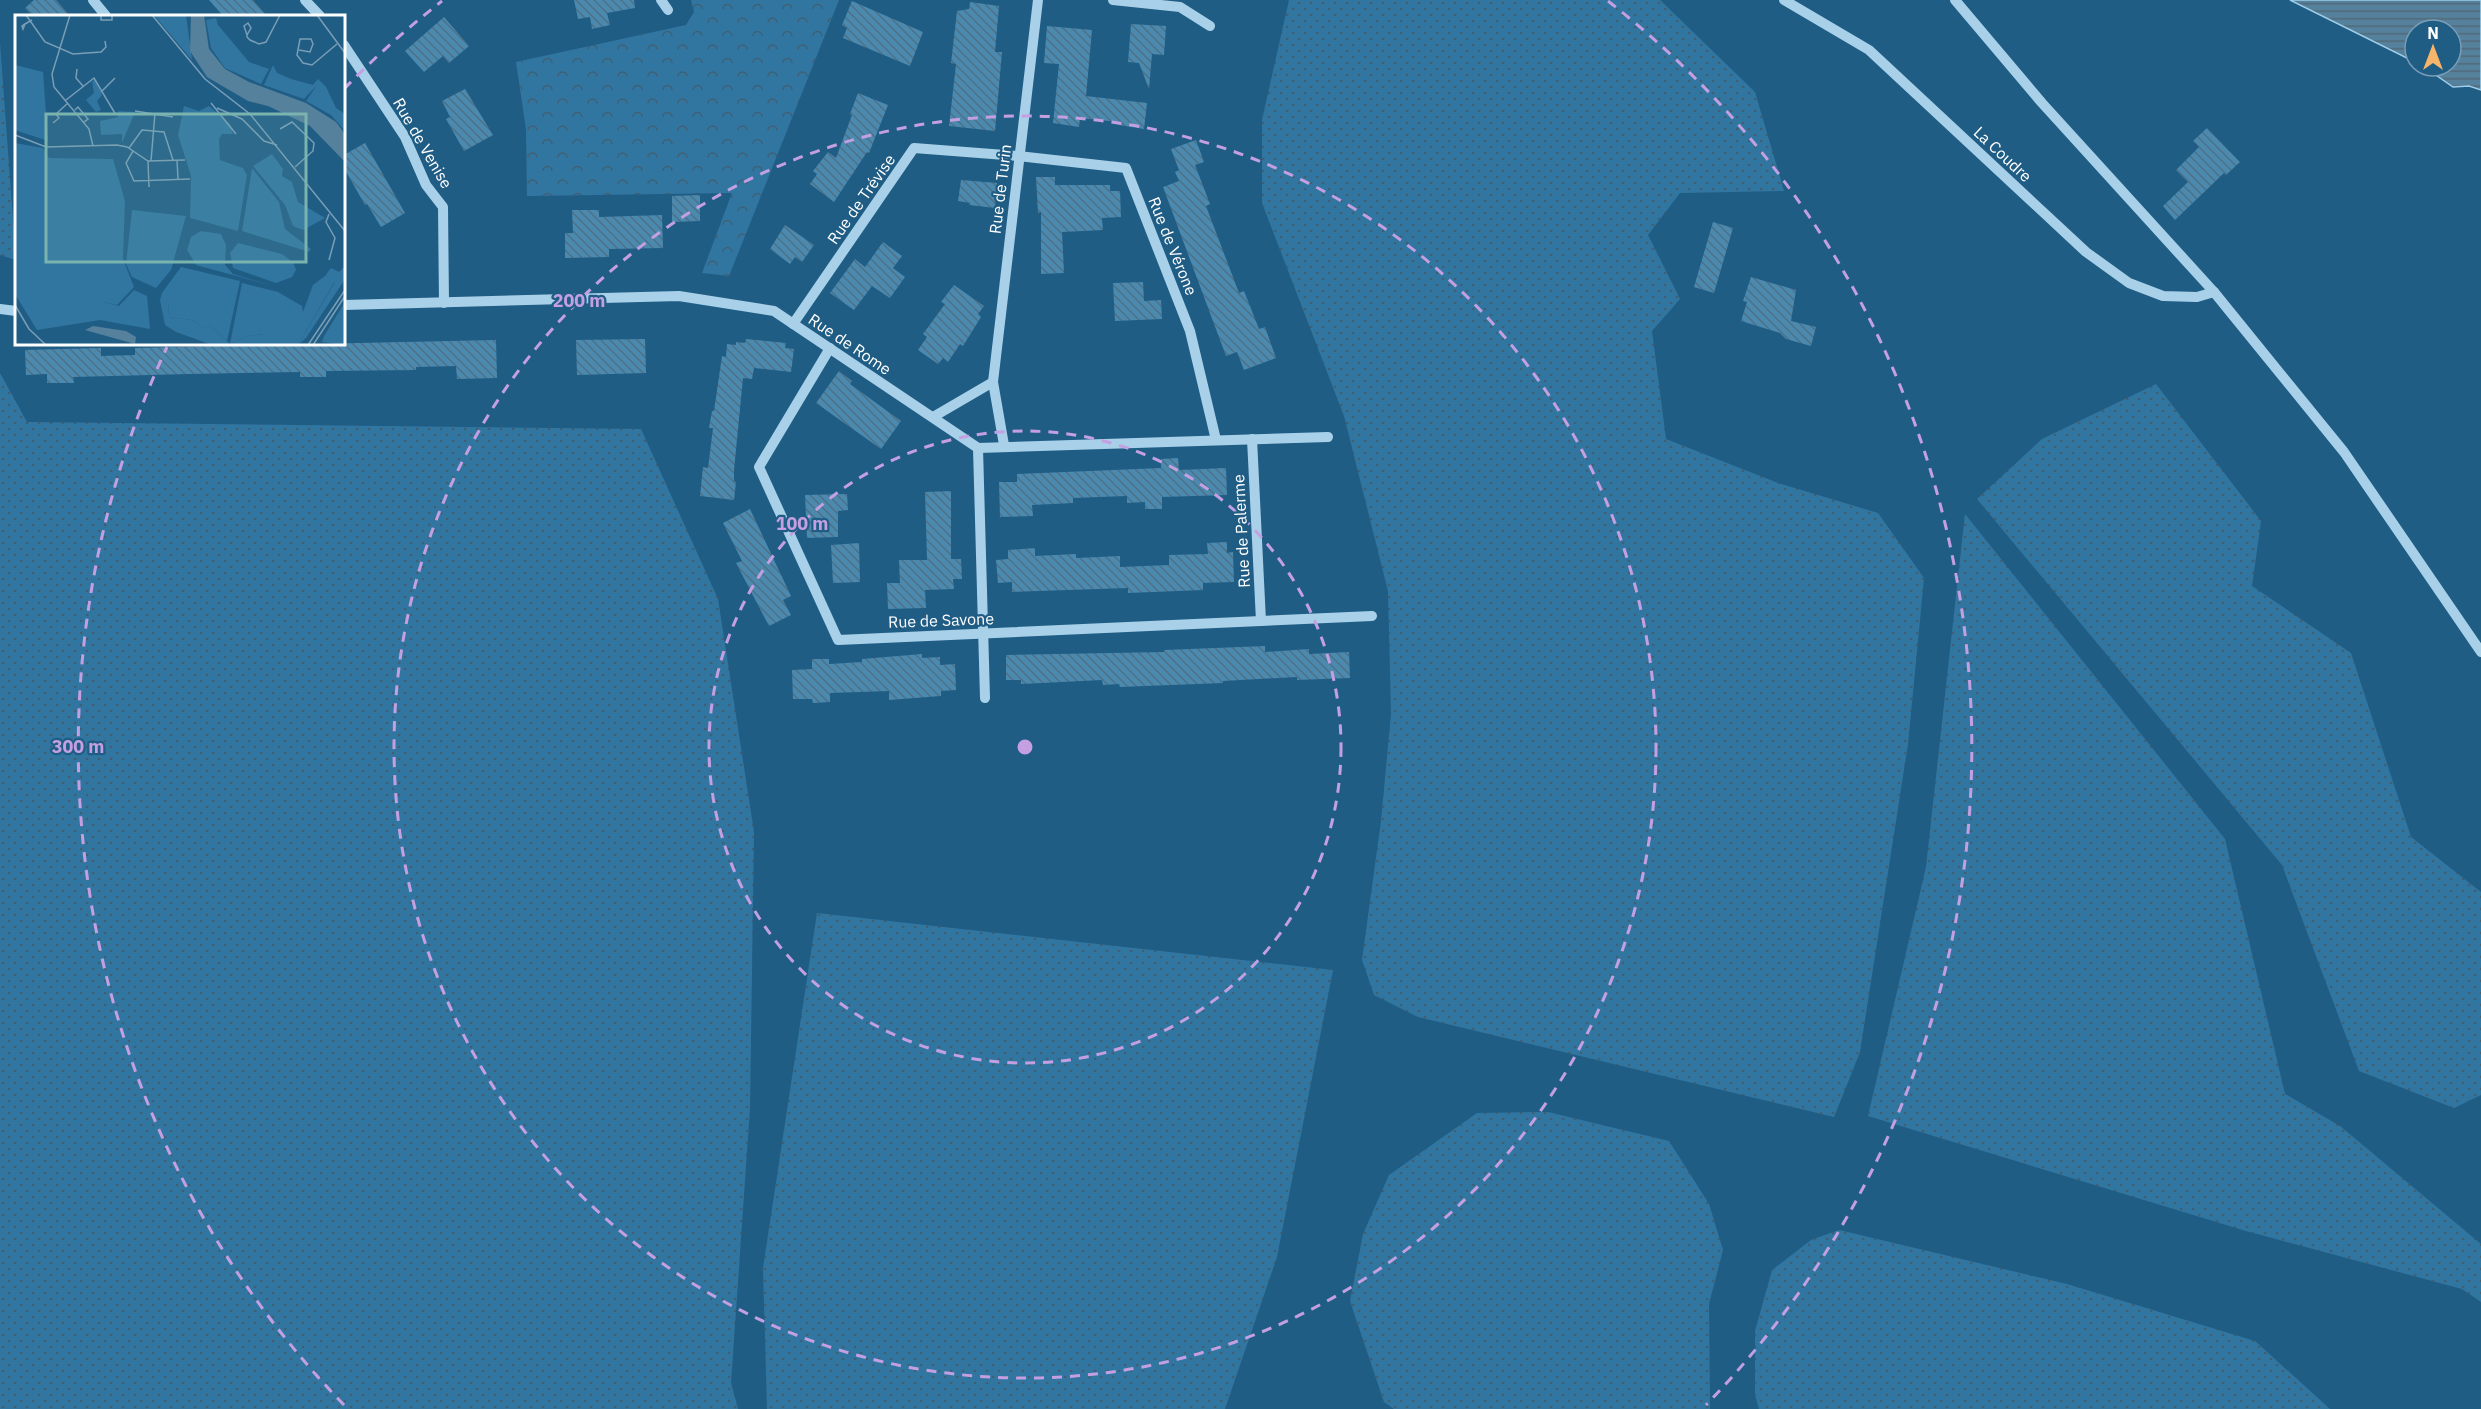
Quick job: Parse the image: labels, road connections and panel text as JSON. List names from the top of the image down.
{
  "streets": {
    "street": [
      "Rue de Venise",
      "La Coudre",
      "Rue de Turin",
      "Rue de Trévise",
      "Rue de Vérone",
      "Rue de Rome",
      "Rue de Palerme",
      "Rue de Savone"
    ]
  },
  "crossings": [
    ["Rue de Venise", "Rue de Rome"],
    ["Rue de Turin", "Rue de Trévise"],
    ["Rue de Turin", "Rue de Vérone"],
    ["Rue de Trévise", "Rue de Vérone"],
    ["Rue de Trévise", "Rue de Rome"],
    ["Rue de Rome", "Rue de Savone"],
    ["Rue de Palerme", "Rue de Savone"]
  ],
  "north": "top",
  "rings": ["200 m", "100 m", "300 m"]
}
